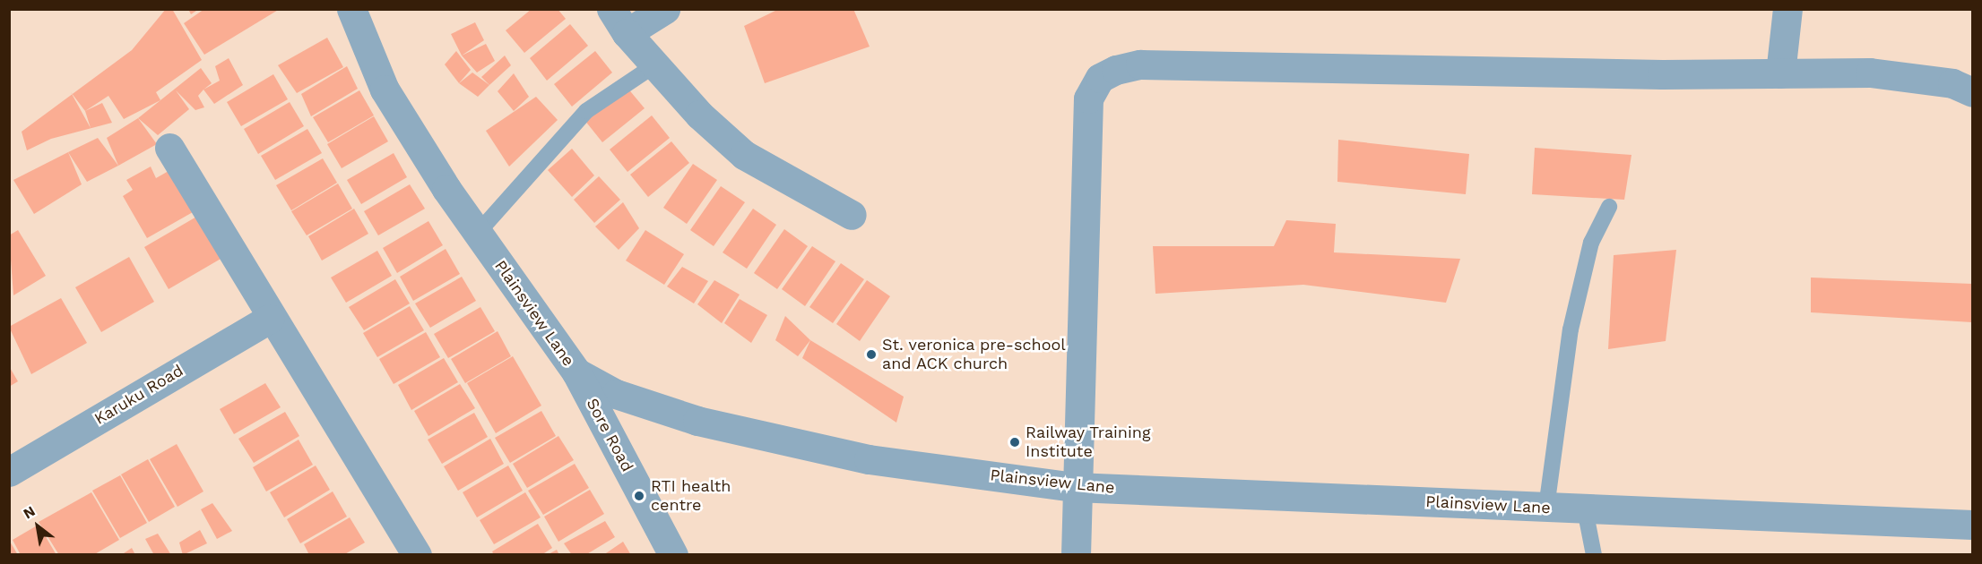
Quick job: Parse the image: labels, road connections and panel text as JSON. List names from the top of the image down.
{
  "streets": {
    "street": ["Plainsview Lane", "Karuku Road", "Sore Road"]
  },
  "crossings": [
    ["Plainsview Lane", "Sore Road"]
  ],
  "places": ["St. veronica pre-school and ACK church", "Railway Training Institute", "RTI health centre"],
  "north": "top left"
}
